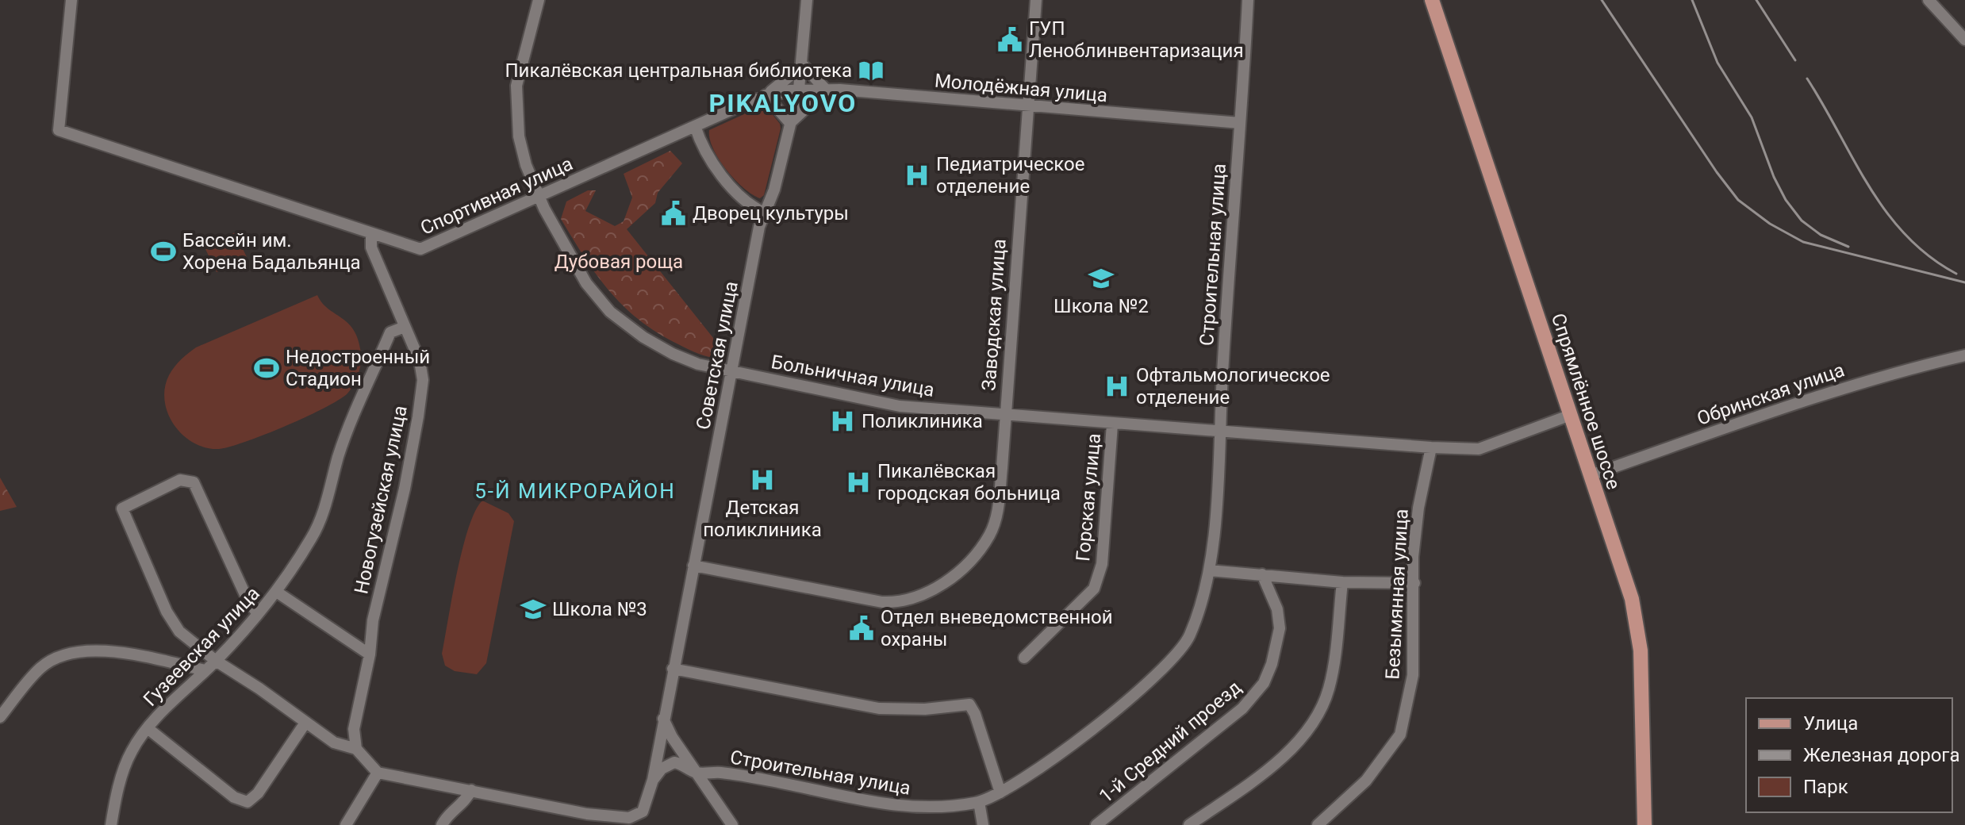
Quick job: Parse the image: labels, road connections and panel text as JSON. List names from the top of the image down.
{
  "streets": {
    "main road": ["Спрямлённое шоссе"],
    "street": [
      "Молодёжная улица",
      "Спортивная улица",
      "Строительная улица",
      "Заводская улица",
      "Советская улица",
      "Больничная улица",
      "Обринская улица",
      "Горская улица",
      "Новогузейская улица",
      "Безымянная улица",
      "Гузеевская улица",
      "1-й Средний проезд"
    ]
  },
  "crossings": [
    ["Молодёжная улица", "Спортивная улица"],
    ["Молодёжная улица", "Строительная улица"],
    ["Молодёжная улица", "Заводская улица"],
    ["Молодёжная улица", "Советская улица"],
    ["Спортивная улица", "Советская улица"],
    ["Спортивная улица", "Больничная улица"],
    ["Спортивная улица", "Новогузейская улица"],
    ["Строительная улица", "Советская улица"],
    ["Строительная улица", "Больничная улица"],
    ["Заводская улица", "Советская улица"],
    ["Заводская улица", "Больничная улица"],
    ["Советская улица", "Больничная улица"],
    ["Больничная улица", "Спрямлённое шоссе"],
    ["Больничная улица", "Горская улица"],
    ["Больничная улица", "Безымянная улица"],
    ["Обринская улица", "Спрямлённое шоссе"],
    ["Новогузейская улица", "Гузеевская улица"]
  ],
  "districts": ["PIKALYOVO", "5-Й МИКРОРАЙОН"],
  "parks": ["Дубовая роща"],
  "places": {
    "public building": ["ГУП Леноблинвентаризация", "Дворец культуры", "Отдел вневедомственной охраны"],
    "library": ["Пикалёвская центральная библиотека"],
    "hospital": [
      "Педиатрическое отделение",
      "Офтальмологическое отделение",
      "Поликлиника",
      "Детская поликлиника",
      "Пикалёвская городская больница"
    ],
    "sports": ["Бассейн им. Хорена Бадальянца", "Недостроенный Стадион"],
    "school or university": ["Школа №2", "Школа №3"]
  },
  "legend": ["Улица", "Железная дорога", "Парк"]
}
